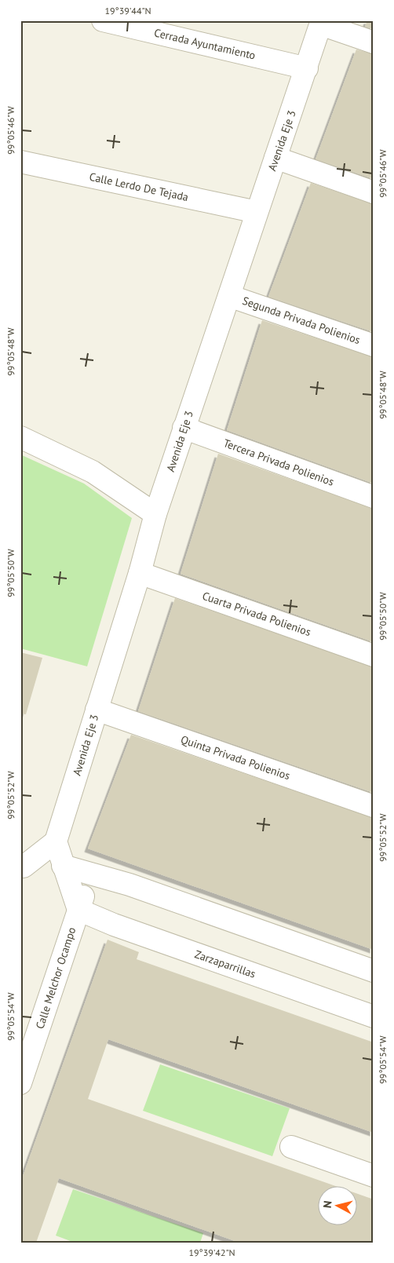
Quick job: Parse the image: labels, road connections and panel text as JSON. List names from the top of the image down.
{
  "streets": {
    "street": [
      "Cerrada Ayuntamiento",
      "Avenida Eje 3",
      "Calle Lerdo De Tejada",
      "Segunda Privada Polienios",
      "Tercera Privada Polienios",
      "Cuarta Privada Polienios",
      "Quinta Privada Polienios",
      "Zarzaparrillas",
      "Calle Melchor Ocampo"
    ]
  },
  "crossings": [
    ["Cerrada Ayuntamiento", "Avenida Eje 3"],
    ["Avenida Eje 3", "Calle Lerdo De Tejada"],
    ["Avenida Eje 3", "Segunda Privada Polienios"],
    ["Avenida Eje 3", "Tercera Privada Polienios"],
    ["Avenida Eje 3", "Cuarta Privada Polienios"],
    ["Avenida Eje 3", "Quinta Privada Polienios"],
    ["Zarzaparrillas", "Calle Melchor Ocampo"]
  ],
  "north": "left",
  "coordinates": [
    "19°39'44\"N",
    "99°05'46\"W",
    "99°05'48\"W",
    "99°05'50\"W",
    "99°05'52\"W",
    "99°05'54\"W",
    "19°39'42\"N"
  ]
}
